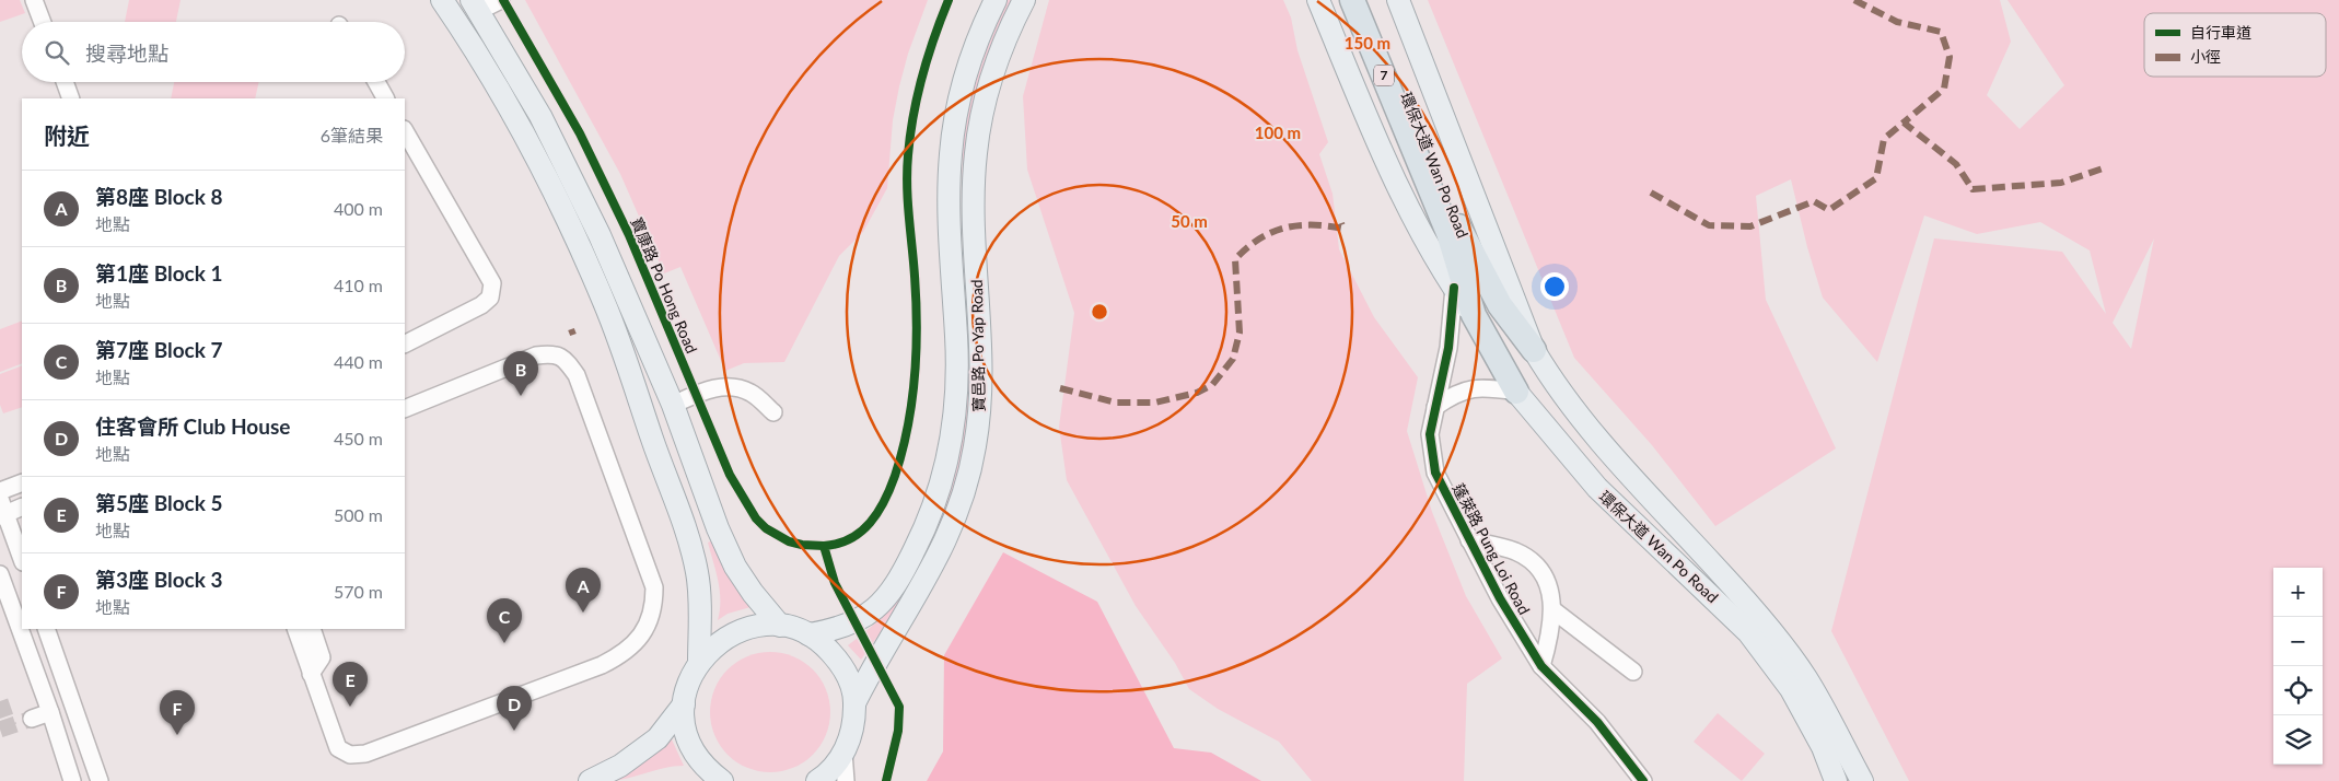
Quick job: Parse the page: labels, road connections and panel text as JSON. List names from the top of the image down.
{
  "streets": {
    "highway": ["7", "環保大道 Wan Po Road"],
    "main road": ["寶邑路 Po Yap Road"],
    "street": ["蓬萊路 Pung Loi Road"],
    "cycle path": ["寶康路 Po Hong Road"]
  },
  "crossings": [
    ["環保大道 Wan Po Road", "蓬萊路 Pung Loi Road"]
  ],
  "legend": ["自行車道", "小徑"],
  "page": {
    "search": "搜尋地點",
    "heading": ["附近", "6筆結果"],
    "list": [
      {
        "mark": "A",
        "name": "第8座 Block 8",
        "note": "地點",
        "value": "400 m"
      },
      {
        "mark": "B",
        "name": "第1座 Block 1",
        "note": "地點",
        "value": "410 m"
      },
      {
        "mark": "C",
        "name": "第7座 Block 7",
        "note": "地點",
        "value": "440 m"
      },
      {
        "mark": "D",
        "name": "住客會所 Club House",
        "note": "地點",
        "value": "450 m"
      },
      {
        "mark": "E",
        "name": "第5座 Block 5",
        "note": "地點",
        "value": "500 m"
      },
      {
        "mark": "F",
        "name": "第3座 Block 3",
        "note": "地點",
        "value": "570 m"
      }
    ],
    "pins": [
      "B",
      "A",
      "C",
      "E",
      "D",
      "F"
    ],
    "map_buttons": ["+", "−"]
  },
  "rings": ["150 m", "100 m", "50 m"]
}
